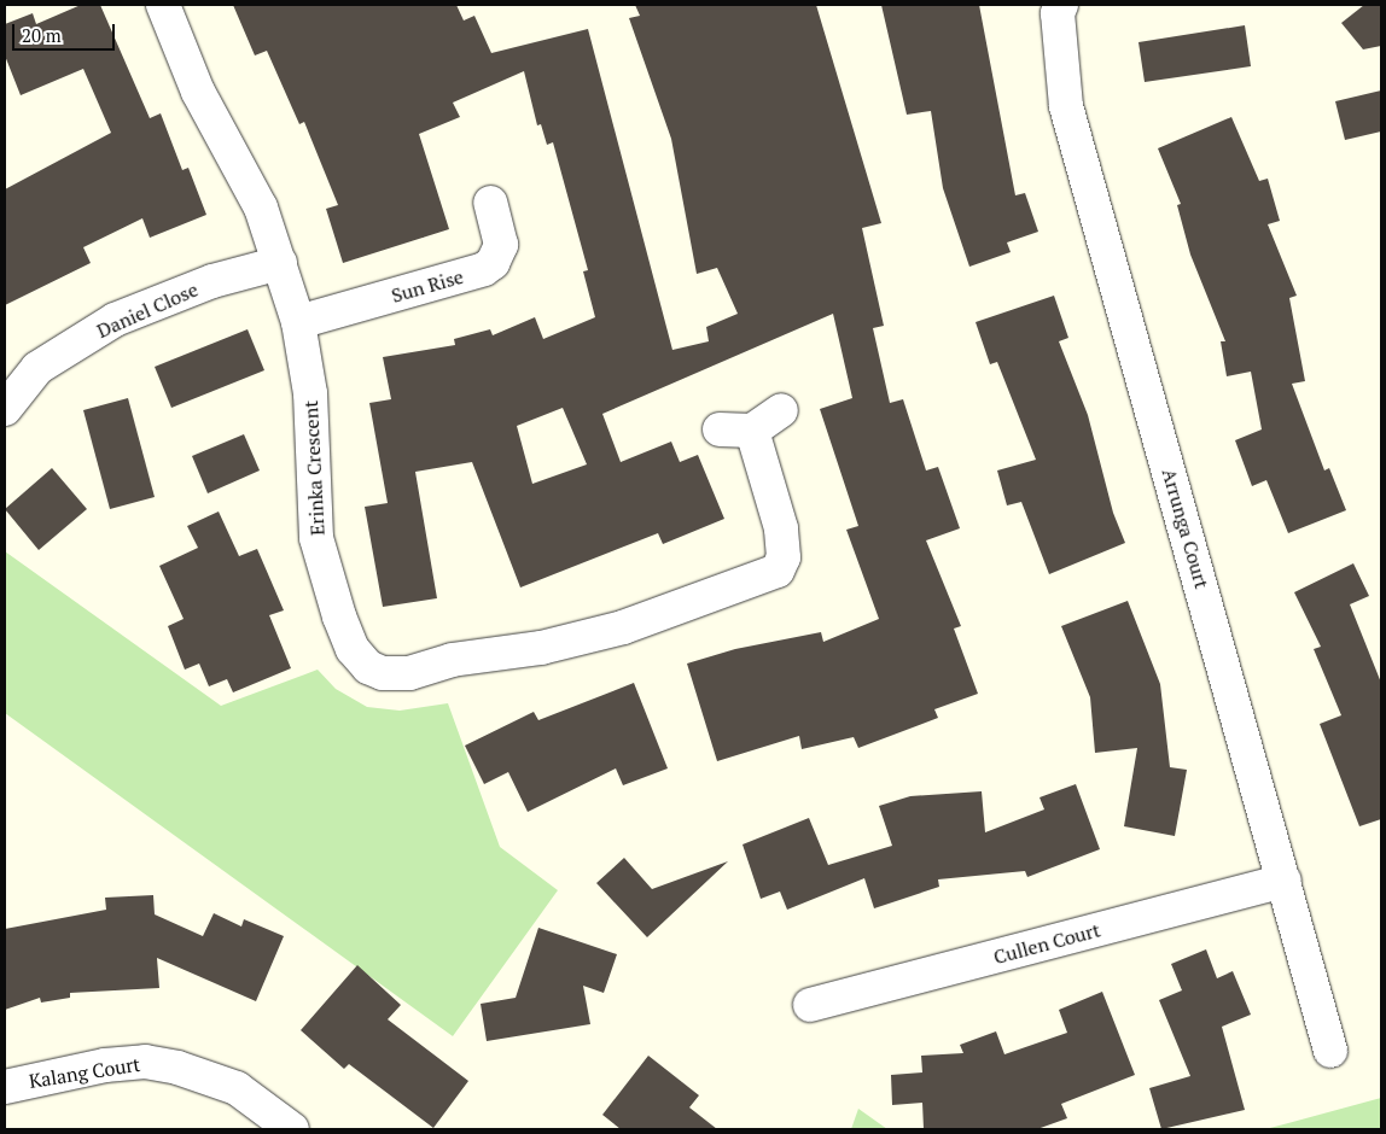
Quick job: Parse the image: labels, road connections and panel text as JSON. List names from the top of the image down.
{
  "streets": {
    "street": [
      "Sun Rise",
      "Daniel Close",
      "Erinka Crescent",
      "Arrunga Court",
      "Cullen Court",
      "Kalang Court"
    ]
  },
  "crossings": [
    ["Sun Rise", "Erinka Crescent"],
    ["Daniel Close", "Erinka Crescent"],
    ["Arrunga Court", "Cullen Court"]
  ],
  "scale_bar": "20 m"
}
